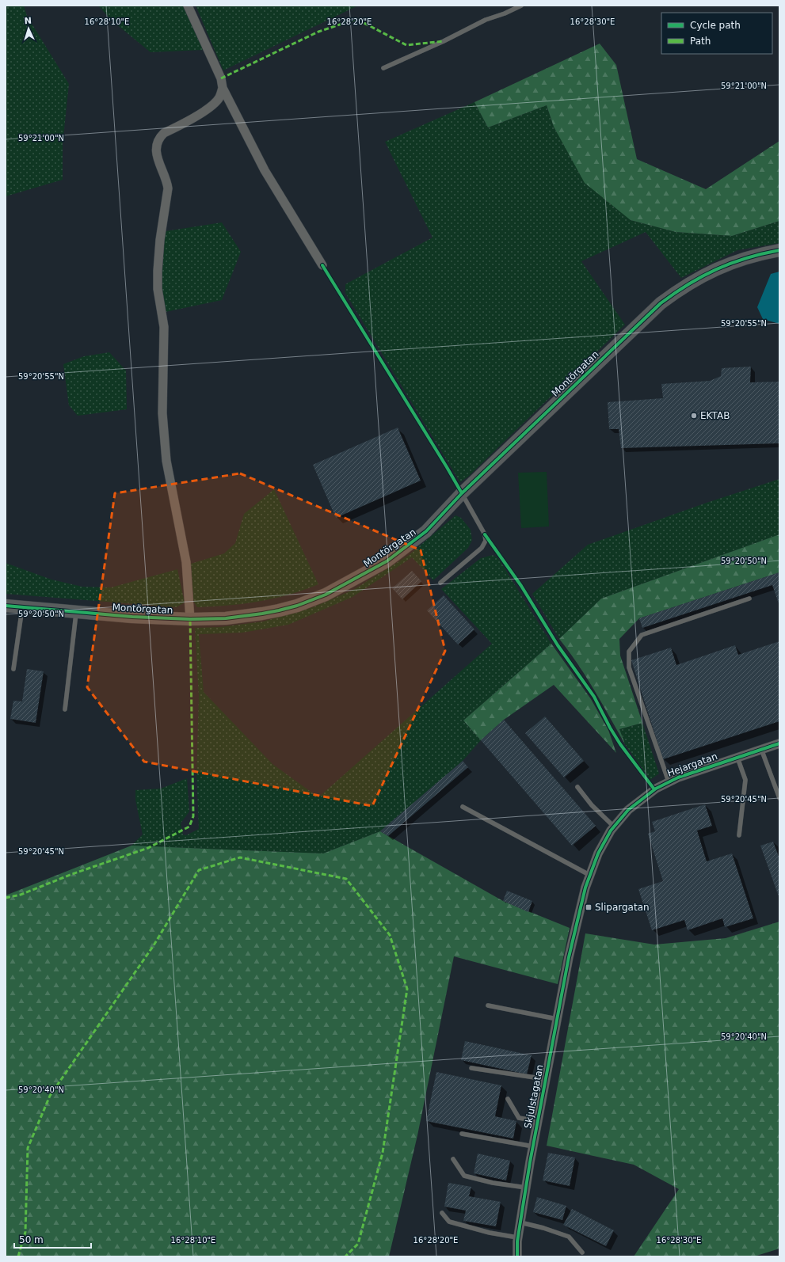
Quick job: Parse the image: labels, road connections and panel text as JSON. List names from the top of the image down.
{
  "streets": {
    "street": ["Montörgatan", "Hejargatan", "Skjulstagatan"]
  },
  "crossings": [
    ["Hejargatan", "Skjulstagatan"]
  ],
  "places": {
    "other": ["EKTAB"],
    "transit": ["Slipargatan"]
  },
  "legend": ["Cycle path", "Path"],
  "scale_bar": "50 m",
  "north": "top",
  "coordinates": [
    "16°28'10\"E",
    "16°28'20\"E",
    "16°28'30\"E",
    "59°21'00\"N",
    "59°20'55\"N",
    "59°20'50\"N",
    "59°20'45\"N",
    "59°20'40\"N"
  ]
}
